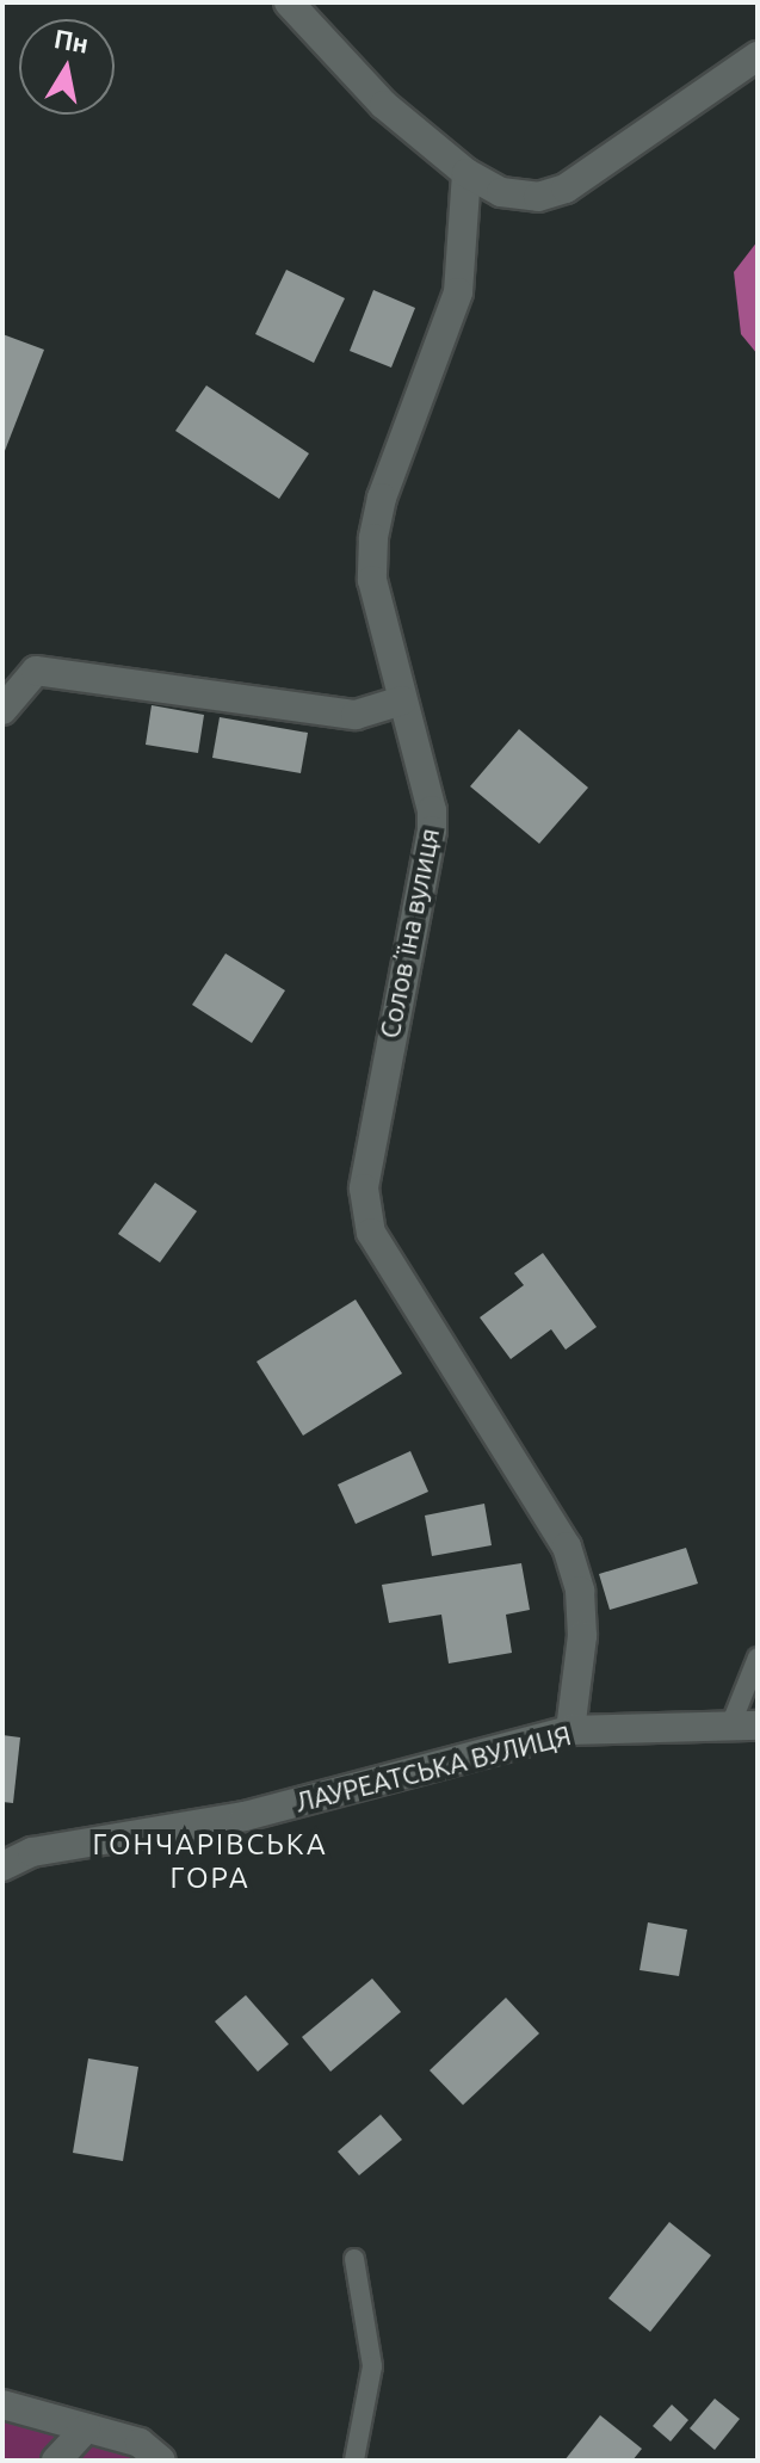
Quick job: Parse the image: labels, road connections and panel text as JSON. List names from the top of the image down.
{
  "streets": {
    "street": ["Соловʼїна вулиця", "ЛАУРЕАТСЬКА ВУЛИЦЯ"]
  },
  "crossings": [
    ["Соловʼїна вулиця", "ЛАУРЕАТСЬКА ВУЛИЦЯ"]
  ],
  "districts": ["ГОНЧАРІВСЬКА ГОРА"],
  "north": "top"
}
